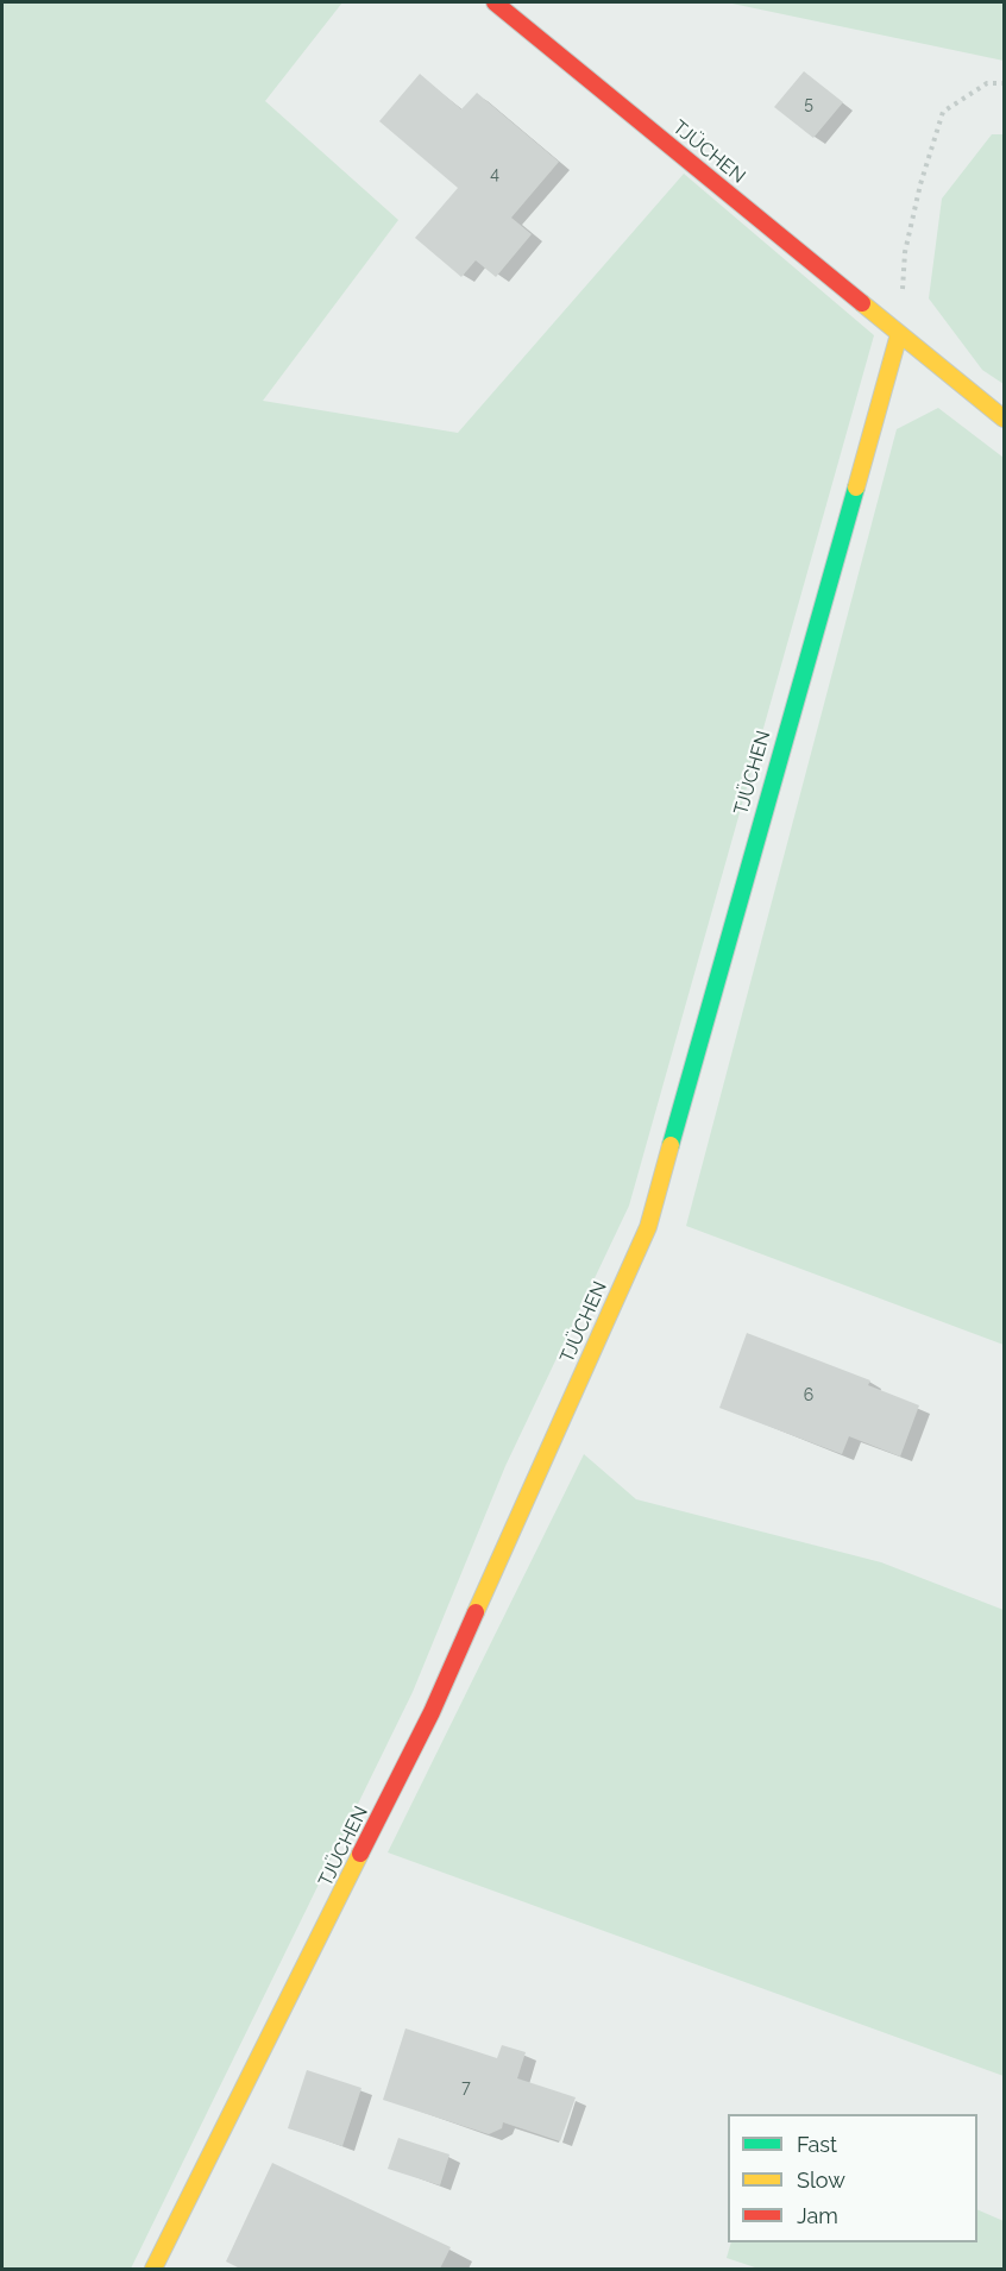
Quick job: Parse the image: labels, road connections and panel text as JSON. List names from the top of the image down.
{
  "streets": {
    "street": ["TJÜCHEN"]
  },
  "house_numbers": [
    "5",
    "4",
    "6",
    "7"
  ],
  "legend": ["Fast", "Slow", "Jam"]
}
